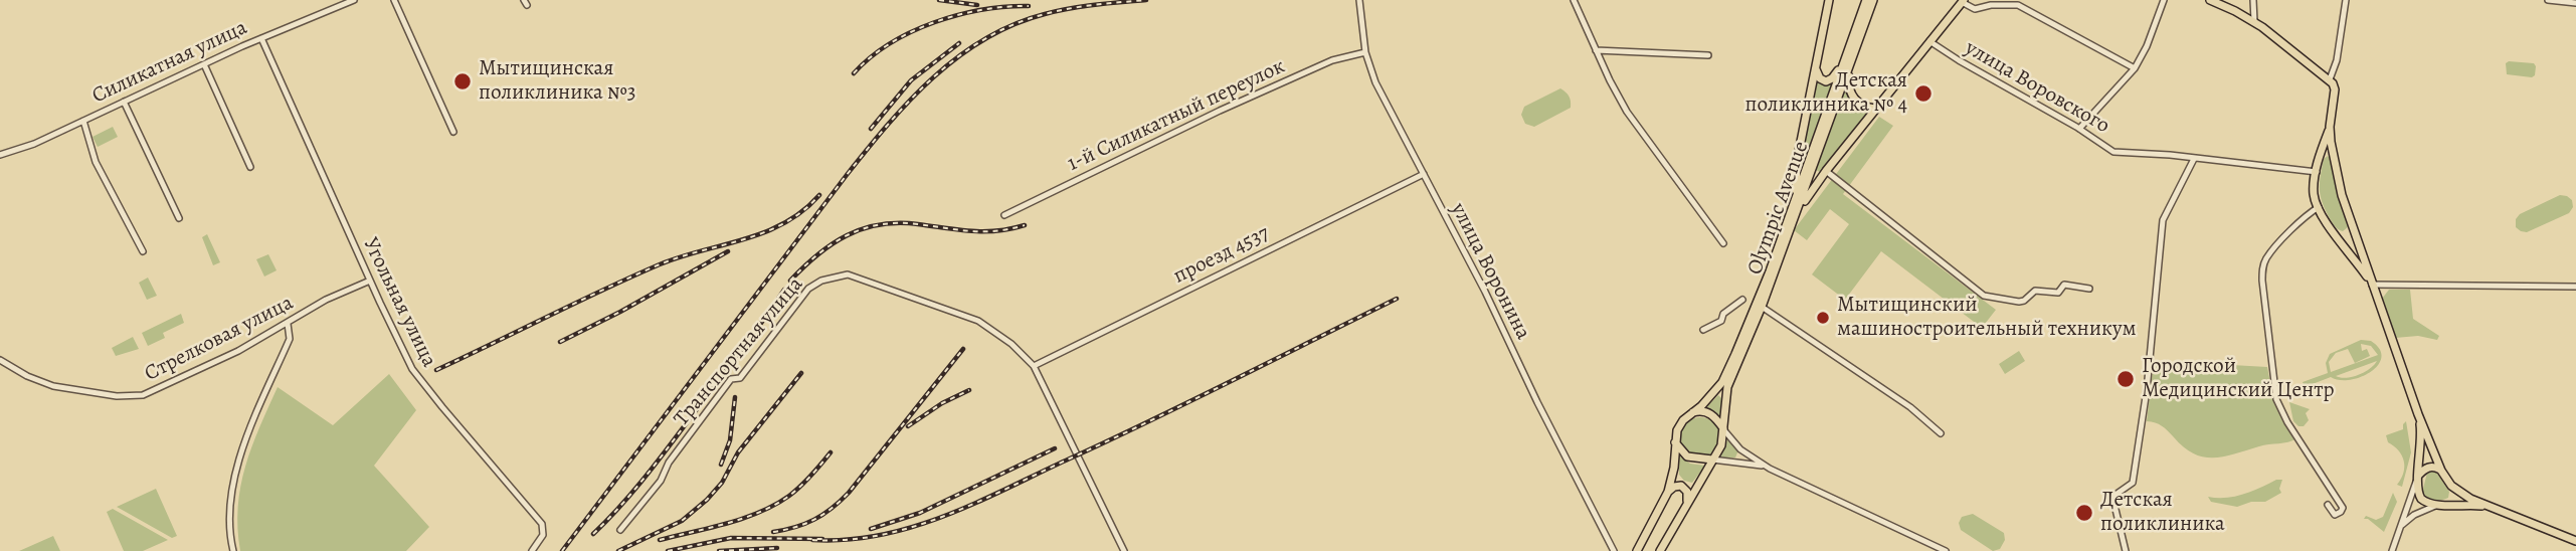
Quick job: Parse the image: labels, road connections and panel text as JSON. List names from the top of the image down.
{
  "streets": {
    "main road": ["Olympic Avenue"],
    "street": [
      "Силикатная улица",
      "улица Воровского",
      "1-й Силикатный переулок",
      "проезд 4537",
      "улица Воронина",
      "Угольная улица",
      "Стрелковая улица",
      "Транспортная улица"
    ]
  },
  "crossings": [
    ["Силикатная улица", "Угольная улица"],
    ["1-й Силикатный переулок", "улица Воронина"],
    ["проезд 4537", "улица Воронина"],
    ["проезд 4537", "Транспортная улица"],
    ["Угольная улица", "Стрелковая улица"]
  ],
  "places": [
    "Мытищинская поликлиника №3",
    "Детская поликлиника № 4",
    "Мытищинский машиностроительный техникум",
    "Городской Медицинский Центр",
    "Детская поликлиника"
  ]
}
